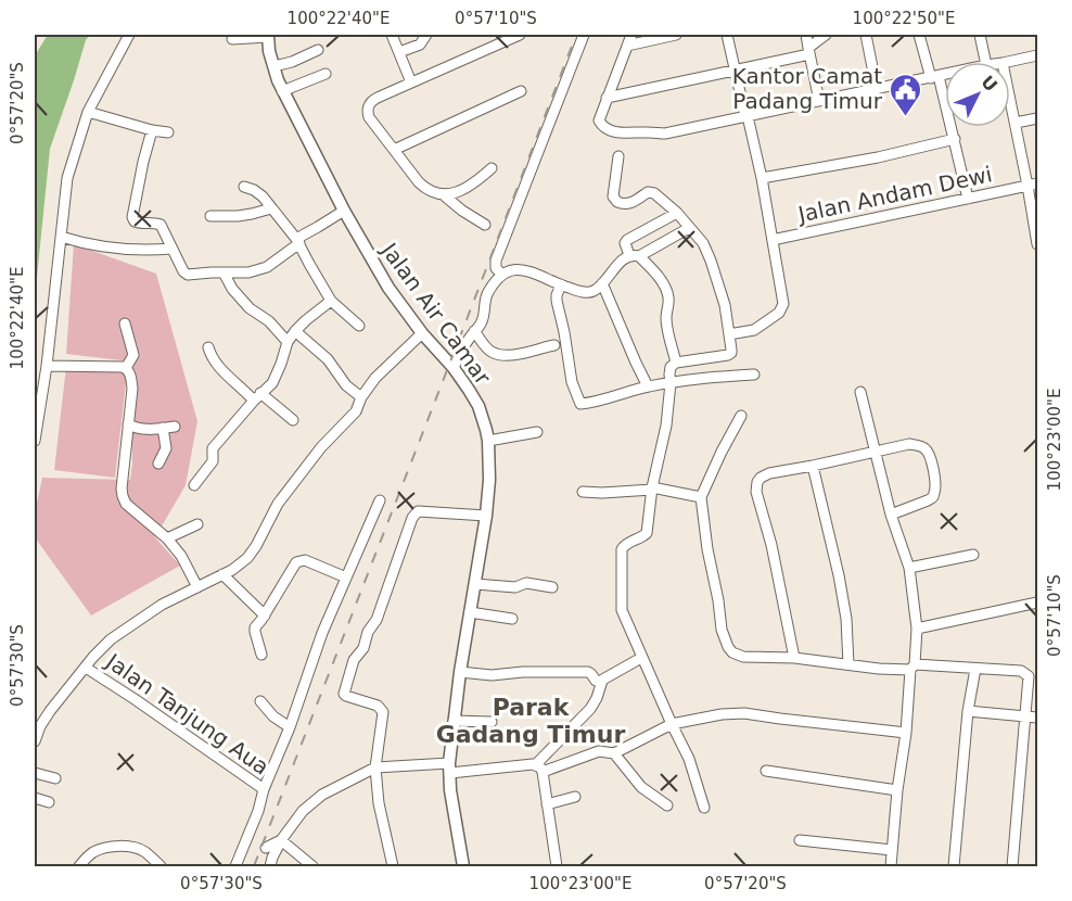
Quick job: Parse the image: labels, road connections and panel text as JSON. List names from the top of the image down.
{
  "streets": {
    "main road": ["Jalan Air Camar"],
    "street": ["Jalan Andam Dewi", "Jalan Tanjung Aua"]
  },
  "districts": ["Parak Gadang Timur"],
  "places": {
    "public building": ["Kantor Camat Padang Timur"]
  },
  "north": "top right",
  "coordinates": [
    "100°22'40\"E",
    "0°57'10\"S",
    "100°22'50\"E",
    "0°57'20\"S",
    "100°23'00\"E",
    "0°57'30\"S"
  ]
}
